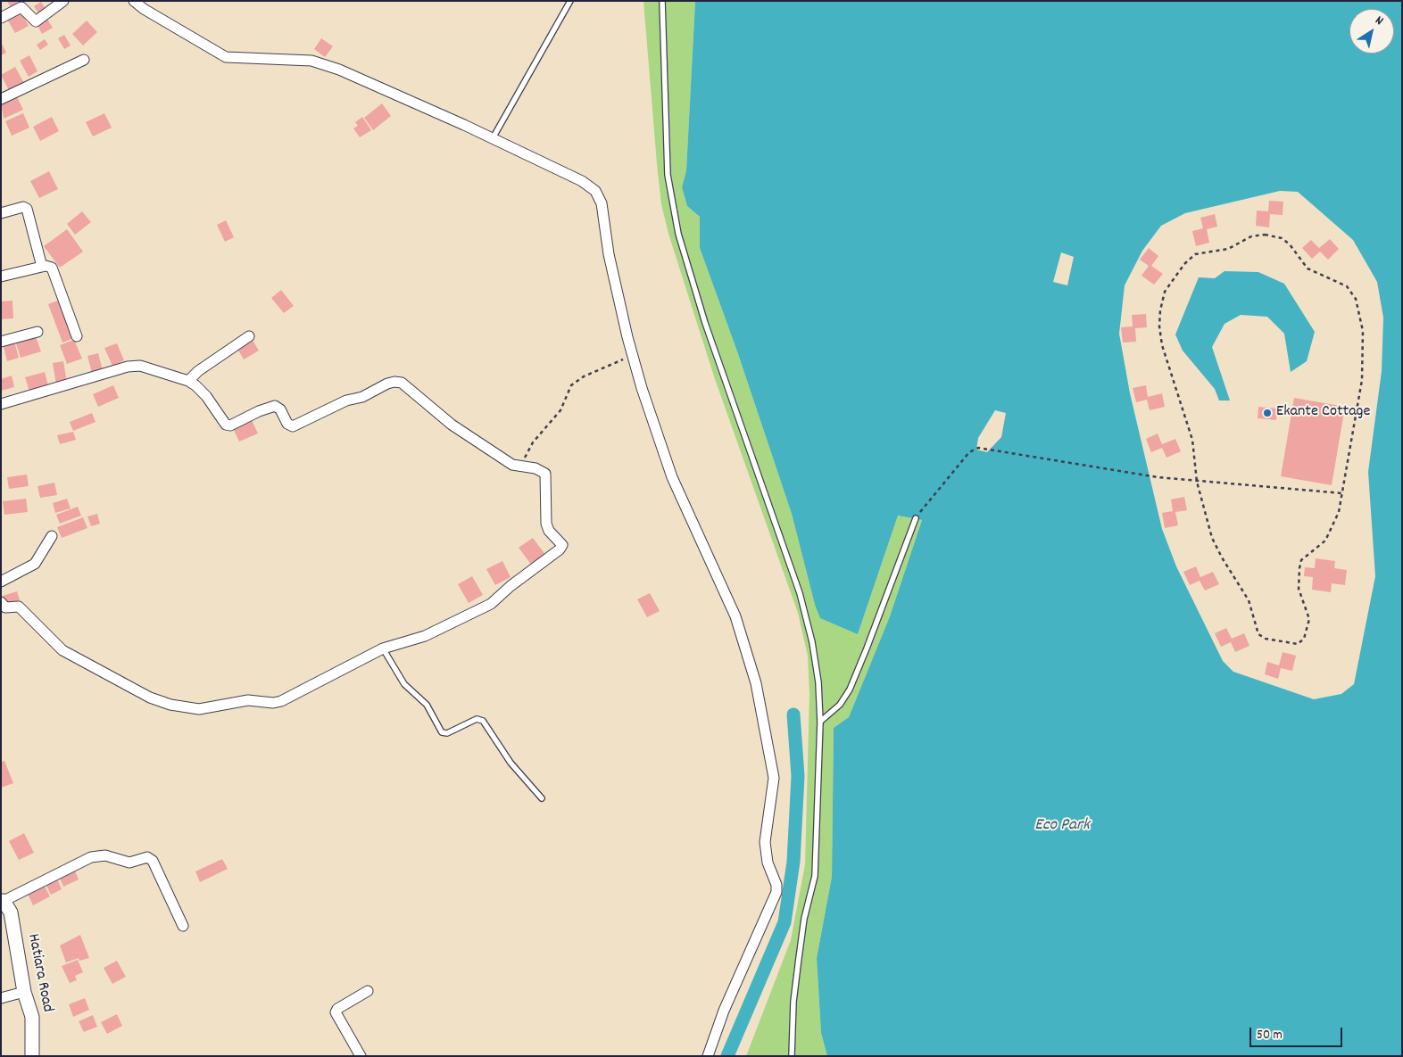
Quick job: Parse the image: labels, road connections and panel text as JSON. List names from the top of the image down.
{
  "streets": {
    "street": ["Hatiara Road"]
  },
  "water": ["Eco Park"],
  "places": ["Ekante Cottage"],
  "scale_bar": "50 m",
  "north": "top right"
}
